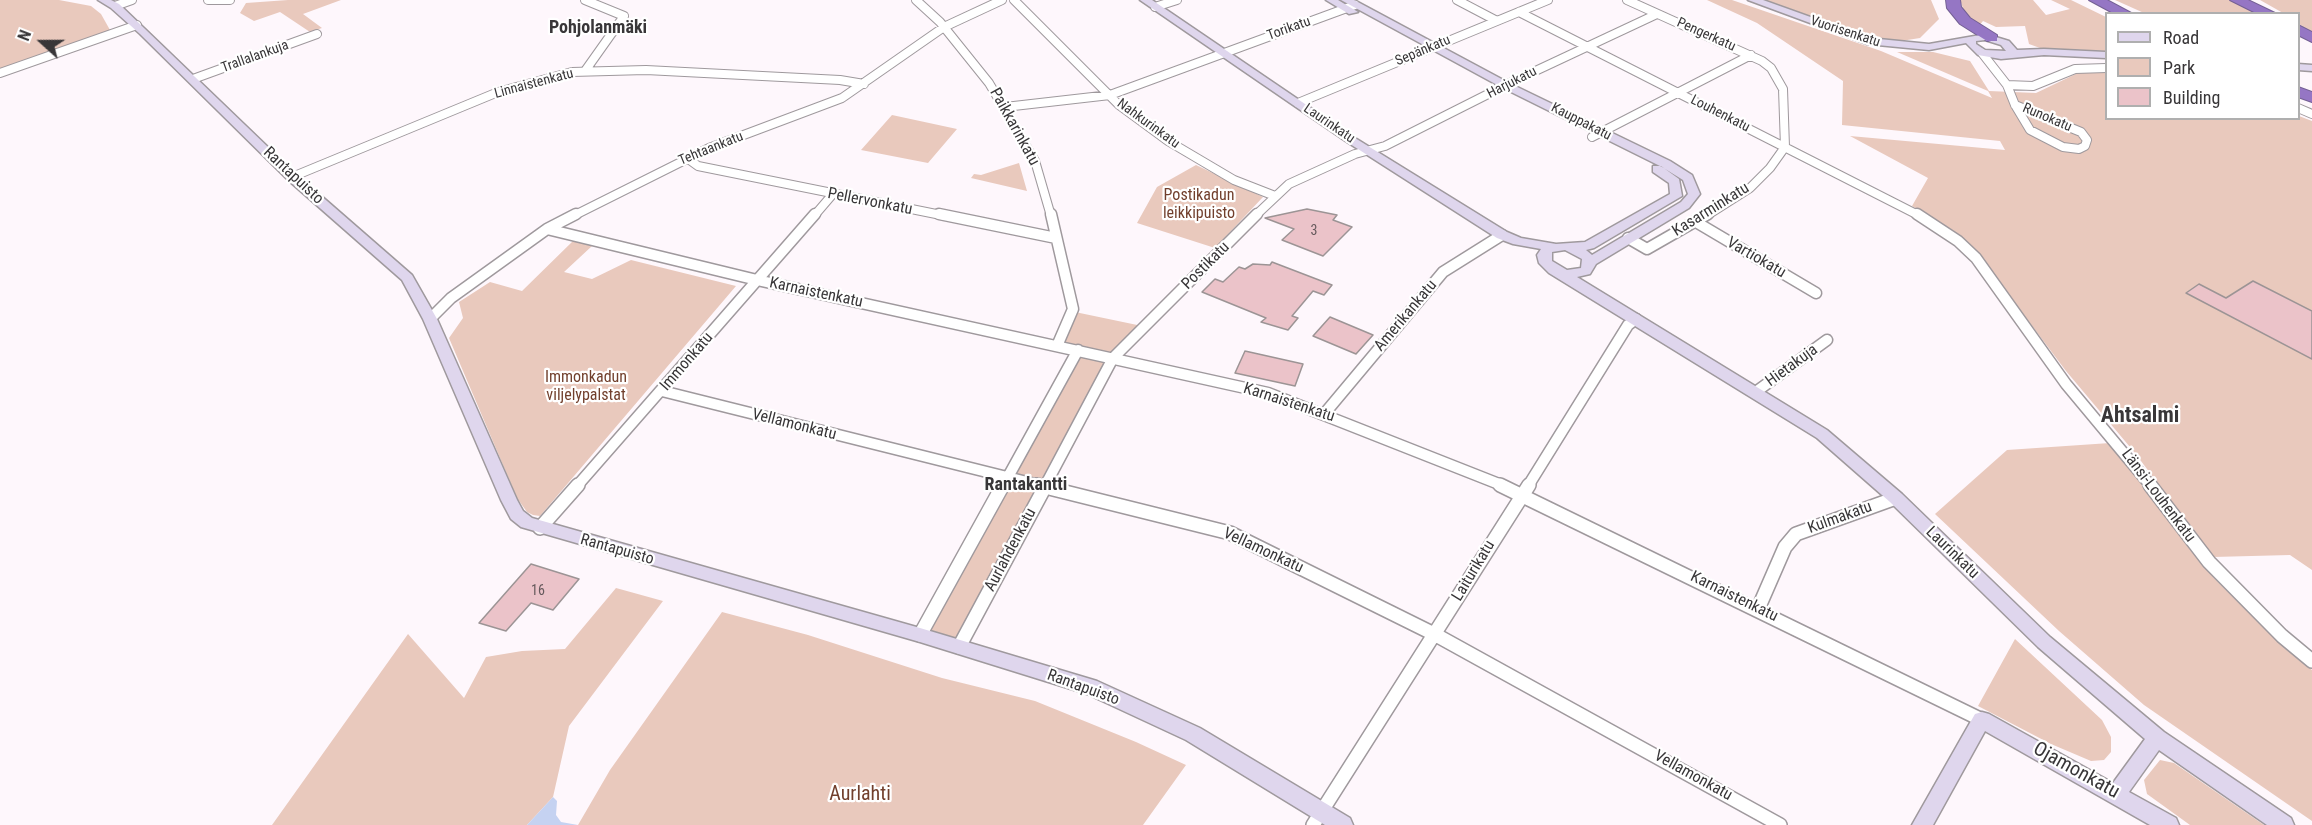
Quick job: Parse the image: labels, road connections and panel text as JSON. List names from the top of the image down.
{
  "streets": {
    "street": [
      "Torikatu",
      "Vuorisenkatu",
      "Pengerkatu",
      "Sepänkatu",
      "Trallalankuja",
      "Harjukatu",
      "Linnaistenkatu",
      "Louhenkatu",
      "Runokatu",
      "Kauppakatu",
      "Nahkurinkatu",
      "Laurinkatu",
      "Paikkarinkatu",
      "Tehtaankatu",
      "Rantapuisto",
      "Pellervonkatu",
      "Kasarminkatu",
      "Vartiokatu",
      "Postikatu",
      "Karnaistenkatu",
      "Amerikankatu",
      "Immonkatu",
      "Hietakuja",
      "Vellamonkatu",
      "Länsi-Louhenkatu",
      "Kulmakatu",
      "Aurlahdenkatu",
      "Laiturikatu",
      "Ojamonkatu"
    ]
  },
  "crossings": [
    ["Torikatu", "Kauppakatu"],
    ["Torikatu", "Laurinkatu"],
    ["Vuorisenkatu", "Runokatu"],
    ["Pengerkatu", "Harjukatu"],
    ["Sepänkatu", "Louhenkatu"],
    ["Sepänkatu", "Kauppakatu"],
    ["Sepänkatu", "Laurinkatu"],
    ["Trallalankuja", "Rantapuisto"],
    ["Harjukatu", "Louhenkatu"],
    ["Harjukatu", "Kauppakatu"],
    ["Harjukatu", "Laurinkatu"],
    ["Harjukatu", "Postikatu"],
    ["Linnaistenkatu", "Tehtaankatu"],
    ["Linnaistenkatu", "Rantapuisto"],
    ["Louhenkatu", "Kasarminkatu"],
    ["Louhenkatu", "Länsi-Louhenkatu"],
    ["Kauppakatu", "Laurinkatu"],
    ["Kauppakatu", "Kasarminkatu"],
    ["Nahkurinkatu", "Postikatu"],
    ["Laurinkatu", "Postikatu"],
    ["Laurinkatu", "Amerikankatu"],
    ["Laurinkatu", "Hietakuja"],
    ["Laurinkatu", "Kulmakatu"],
    ["Laurinkatu", "Laiturikatu"],
    ["Paikkarinkatu", "Tehtaankatu"],
    ["Paikkarinkatu", "Pellervonkatu"],
    ["Paikkarinkatu", "Karnaistenkatu"],
    ["Tehtaankatu", "Rantapuisto"],
    ["Tehtaankatu", "Pellervonkatu"],
    ["Tehtaankatu", "Karnaistenkatu"],
    ["Rantapuisto", "Immonkatu"],
    ["Rantapuisto", "Aurlahdenkatu"],
    ["Rantapuisto", "Laiturikatu"],
    ["Pellervonkatu", "Immonkatu"],
    ["Kasarminkatu", "Vartiokatu"],
    ["Postikatu", "Karnaistenkatu"],
    ["Postikatu", "Aurlahdenkatu"],
    ["Karnaistenkatu", "Amerikankatu"],
    ["Karnaistenkatu", "Immonkatu"],
    ["Karnaistenkatu", "Kulmakatu"],
    ["Karnaistenkatu", "Aurlahdenkatu"],
    ["Karnaistenkatu", "Laiturikatu"],
    ["Karnaistenkatu", "Ojamonkatu"],
    ["Immonkatu", "Vellamonkatu"],
    ["Vellamonkatu", "Aurlahdenkatu"],
    ["Vellamonkatu", "Laiturikatu"]
  ],
  "districts": ["Pohjolanmäki", "Ahtsalmi", "Rantakantti"],
  "parks": ["Postikadun leikkipuisto", "Immonkadun viljelypalstat", "Aurlahti"],
  "house_numbers": ["3", "16"],
  "legend": ["Road", "Park", "Building"],
  "north": "left"
}
